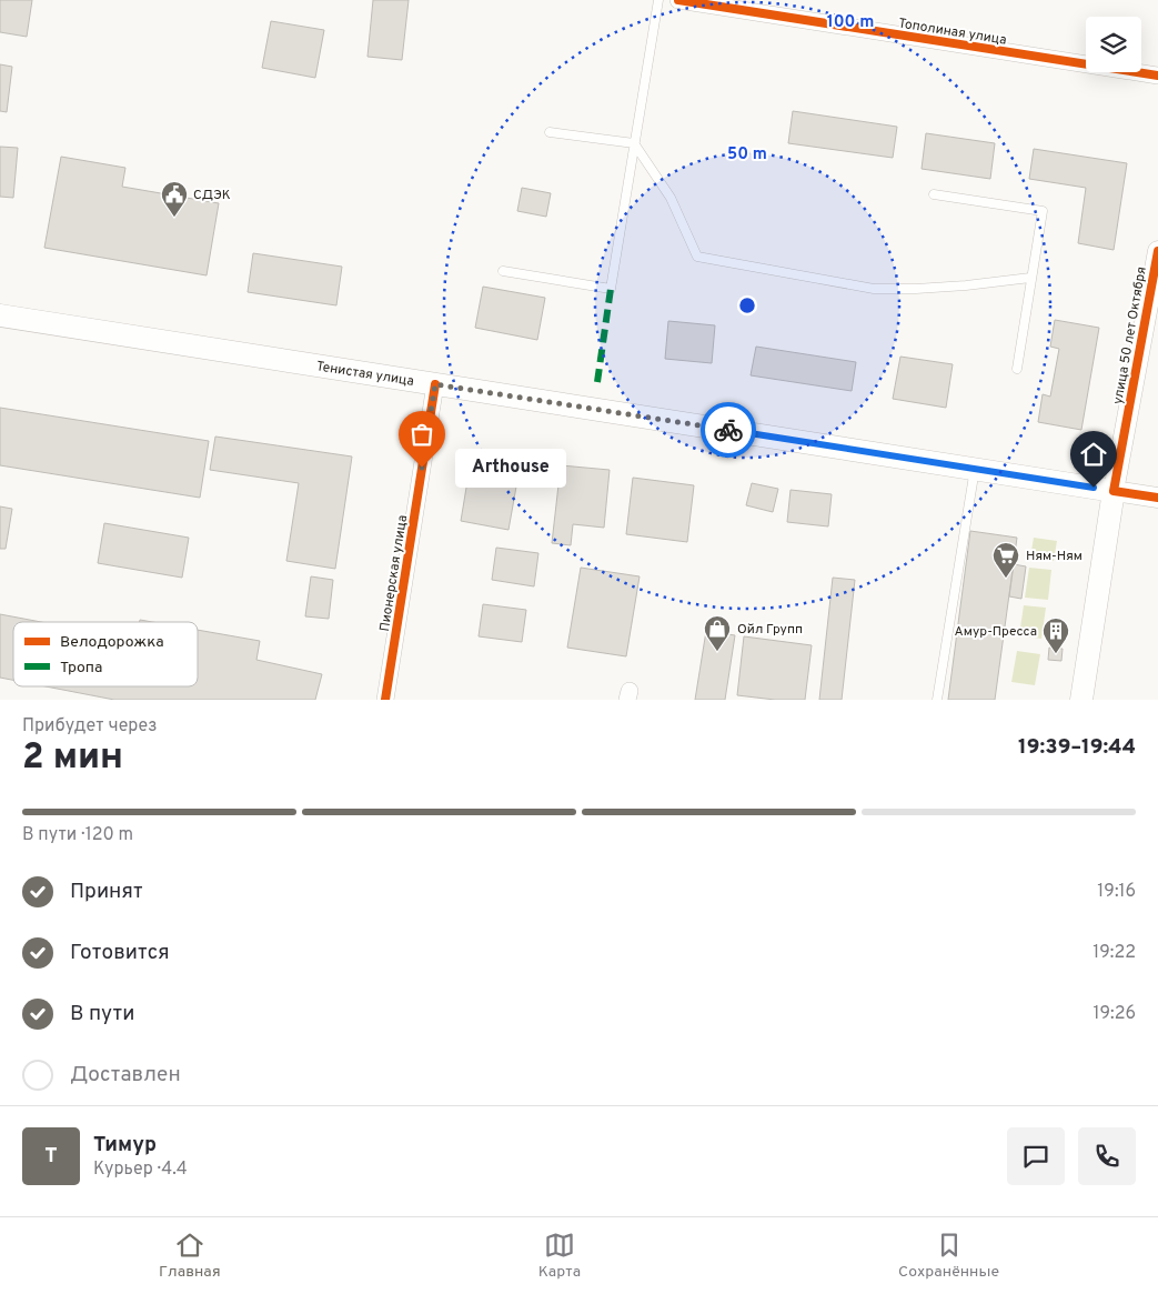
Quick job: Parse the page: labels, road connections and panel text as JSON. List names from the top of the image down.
{
  "streets": {
    "main road": ["улица 50 лет Октября", "Тенистая улица"],
    "street": ["Тополиная улица", "Пионерская улица"]
  },
  "crossings": [
    ["улица 50 лет Октября", "Тенистая улица"],
    ["Тенистая улица", "Пионерская улица"]
  ],
  "places": {
    "public building": ["СДЭК"],
    "other": ["Arthouse"],
    "supermarket": ["Ням-Ням"],
    "shop": ["Ойл Групп"],
    "building": ["Амур-Пресса"]
  },
  "legend": ["Велодорожка", "Тропа"],
  "page": {
    "bubble": "Arthouse",
    "heading": ["2 мин", "Прибудет через", "19:39–19:44"],
    "panel": ["Тимур", "Курьер · 4.4"],
    "bar": "В пути · 120 m",
    "list": [
      ["Принят", "19:16"],
      ["Готовится", "19:22"],
      ["В пути", "19:26"],
      "Доставлен"
    ],
    "round": "Т",
    "tabs": ["Главная", "Карта", "Сохранённые"]
  },
  "rings": ["100 m", "50 m"]
}
